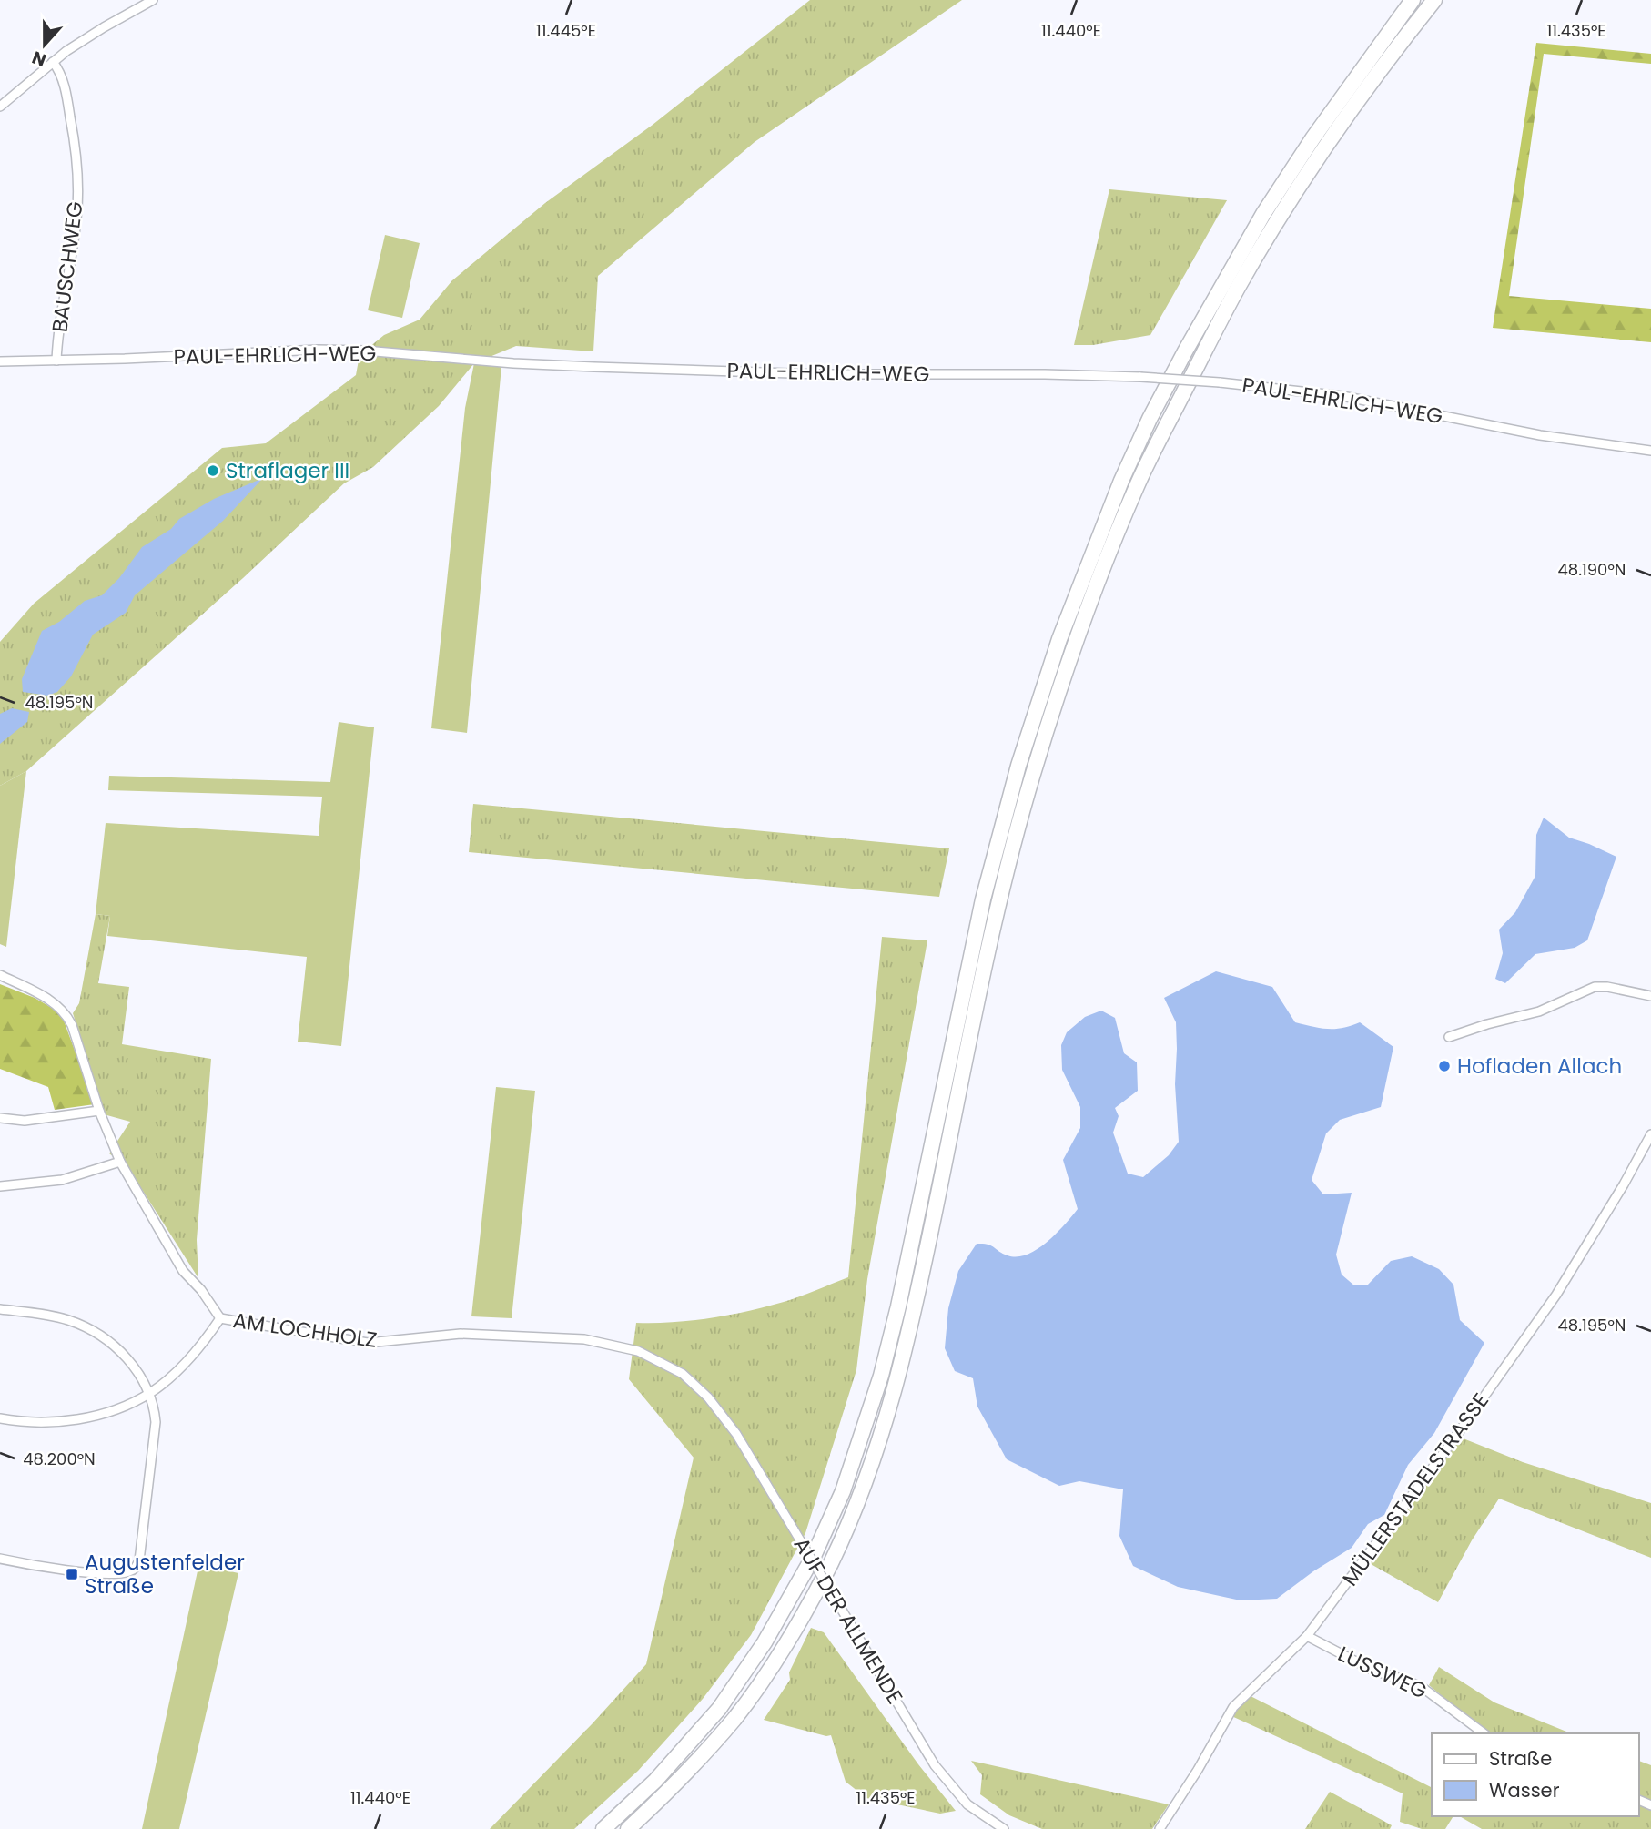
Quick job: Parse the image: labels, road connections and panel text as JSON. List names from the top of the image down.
{
  "streets": {
    "street": [
      "BAUSCHWEG",
      "PAUL-EHRLICH-WEG",
      "AM LOCHHOLZ",
      "MÜLLERSTADELSTRASSE",
      "AUF DER ALLMENDE",
      "LUSSWEG"
    ]
  },
  "crossings": [
    ["BAUSCHWEG", "PAUL-EHRLICH-WEG"],
    ["AM LOCHHOLZ", "AUF DER ALLMENDE"],
    ["MÜLLERSTADELSTRASSE", "LUSSWEG"]
  ],
  "places": {
    "other": ["Straflager III", "Hofladen Allach"],
    "transit": ["Augustenfelder Straße"]
  },
  "legend": ["Straße", "Wasser"],
  "north": "bottom",
  "coordinates": [
    "11.445°E",
    "11.440°E",
    "11.435°E",
    "48.190°N",
    "48.195°N",
    "48.200°N"
  ]
}
